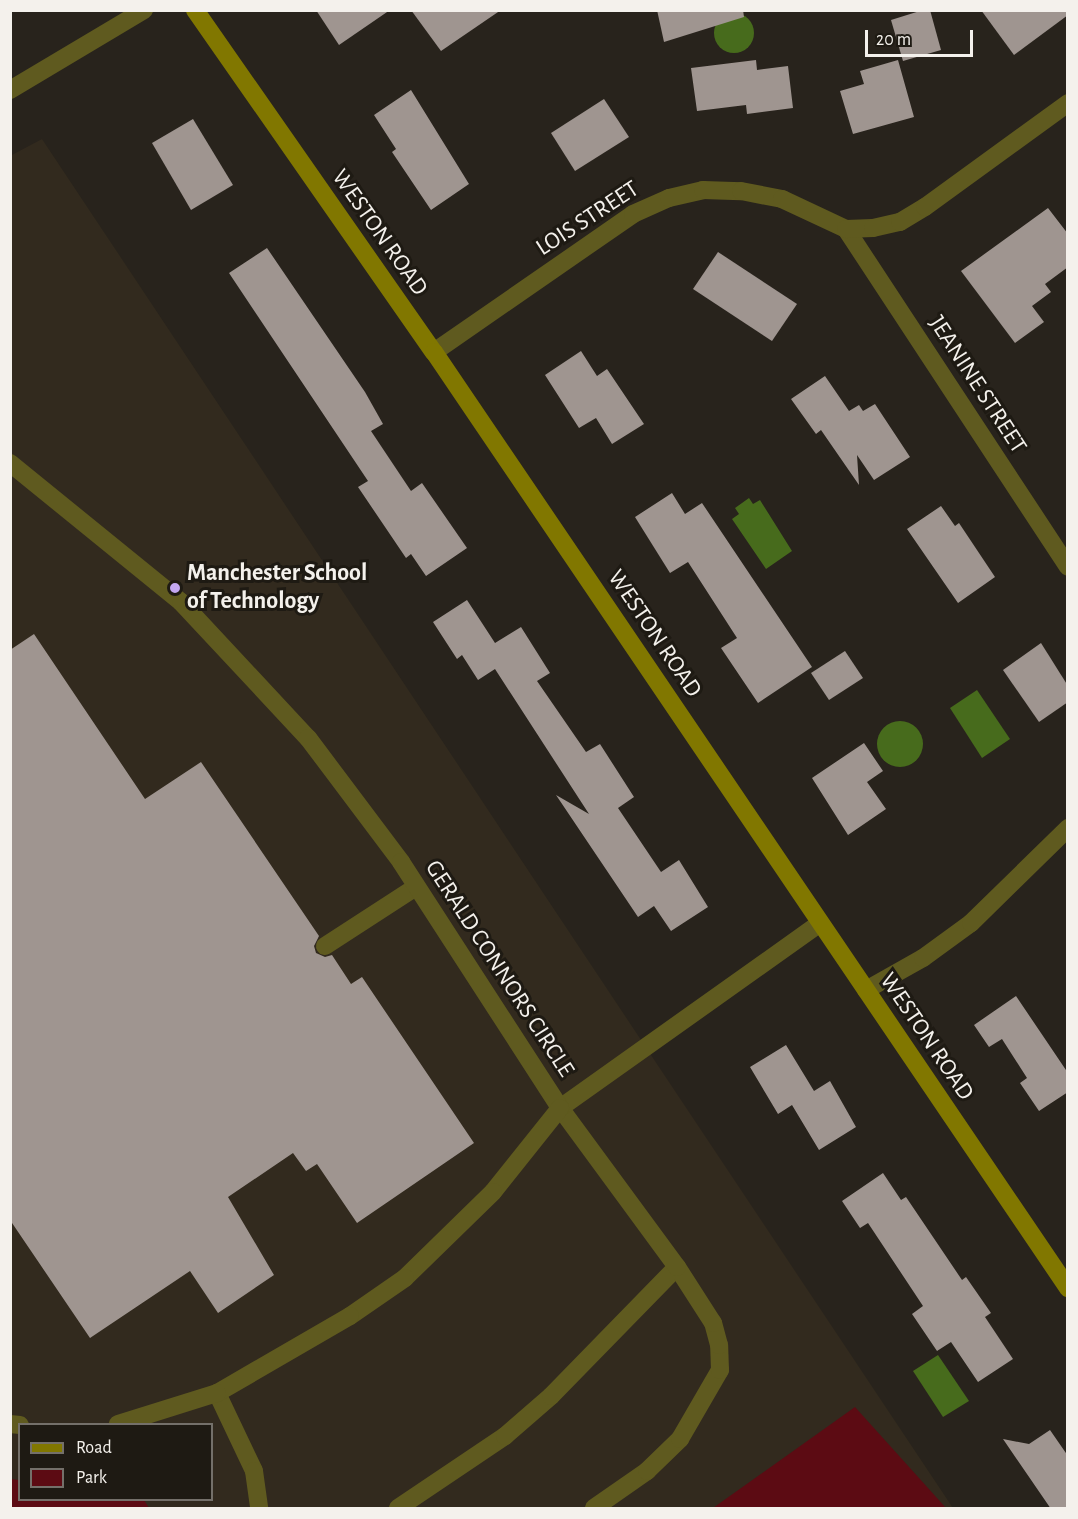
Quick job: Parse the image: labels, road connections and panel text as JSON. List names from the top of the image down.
{
  "streets": {
    "street": [
      "LOIS STREET",
      "WESTON ROAD",
      "JEANINE STREET",
      "GERALD CONNORS CIRCLE"
    ]
  },
  "crossings": [
    ["LOIS STREET", "WESTON ROAD"],
    ["LOIS STREET", "JEANINE STREET"]
  ],
  "places": ["Manchester School of Technology"],
  "legend": ["Road", "Park"],
  "scale_bar": "20 m"
}
